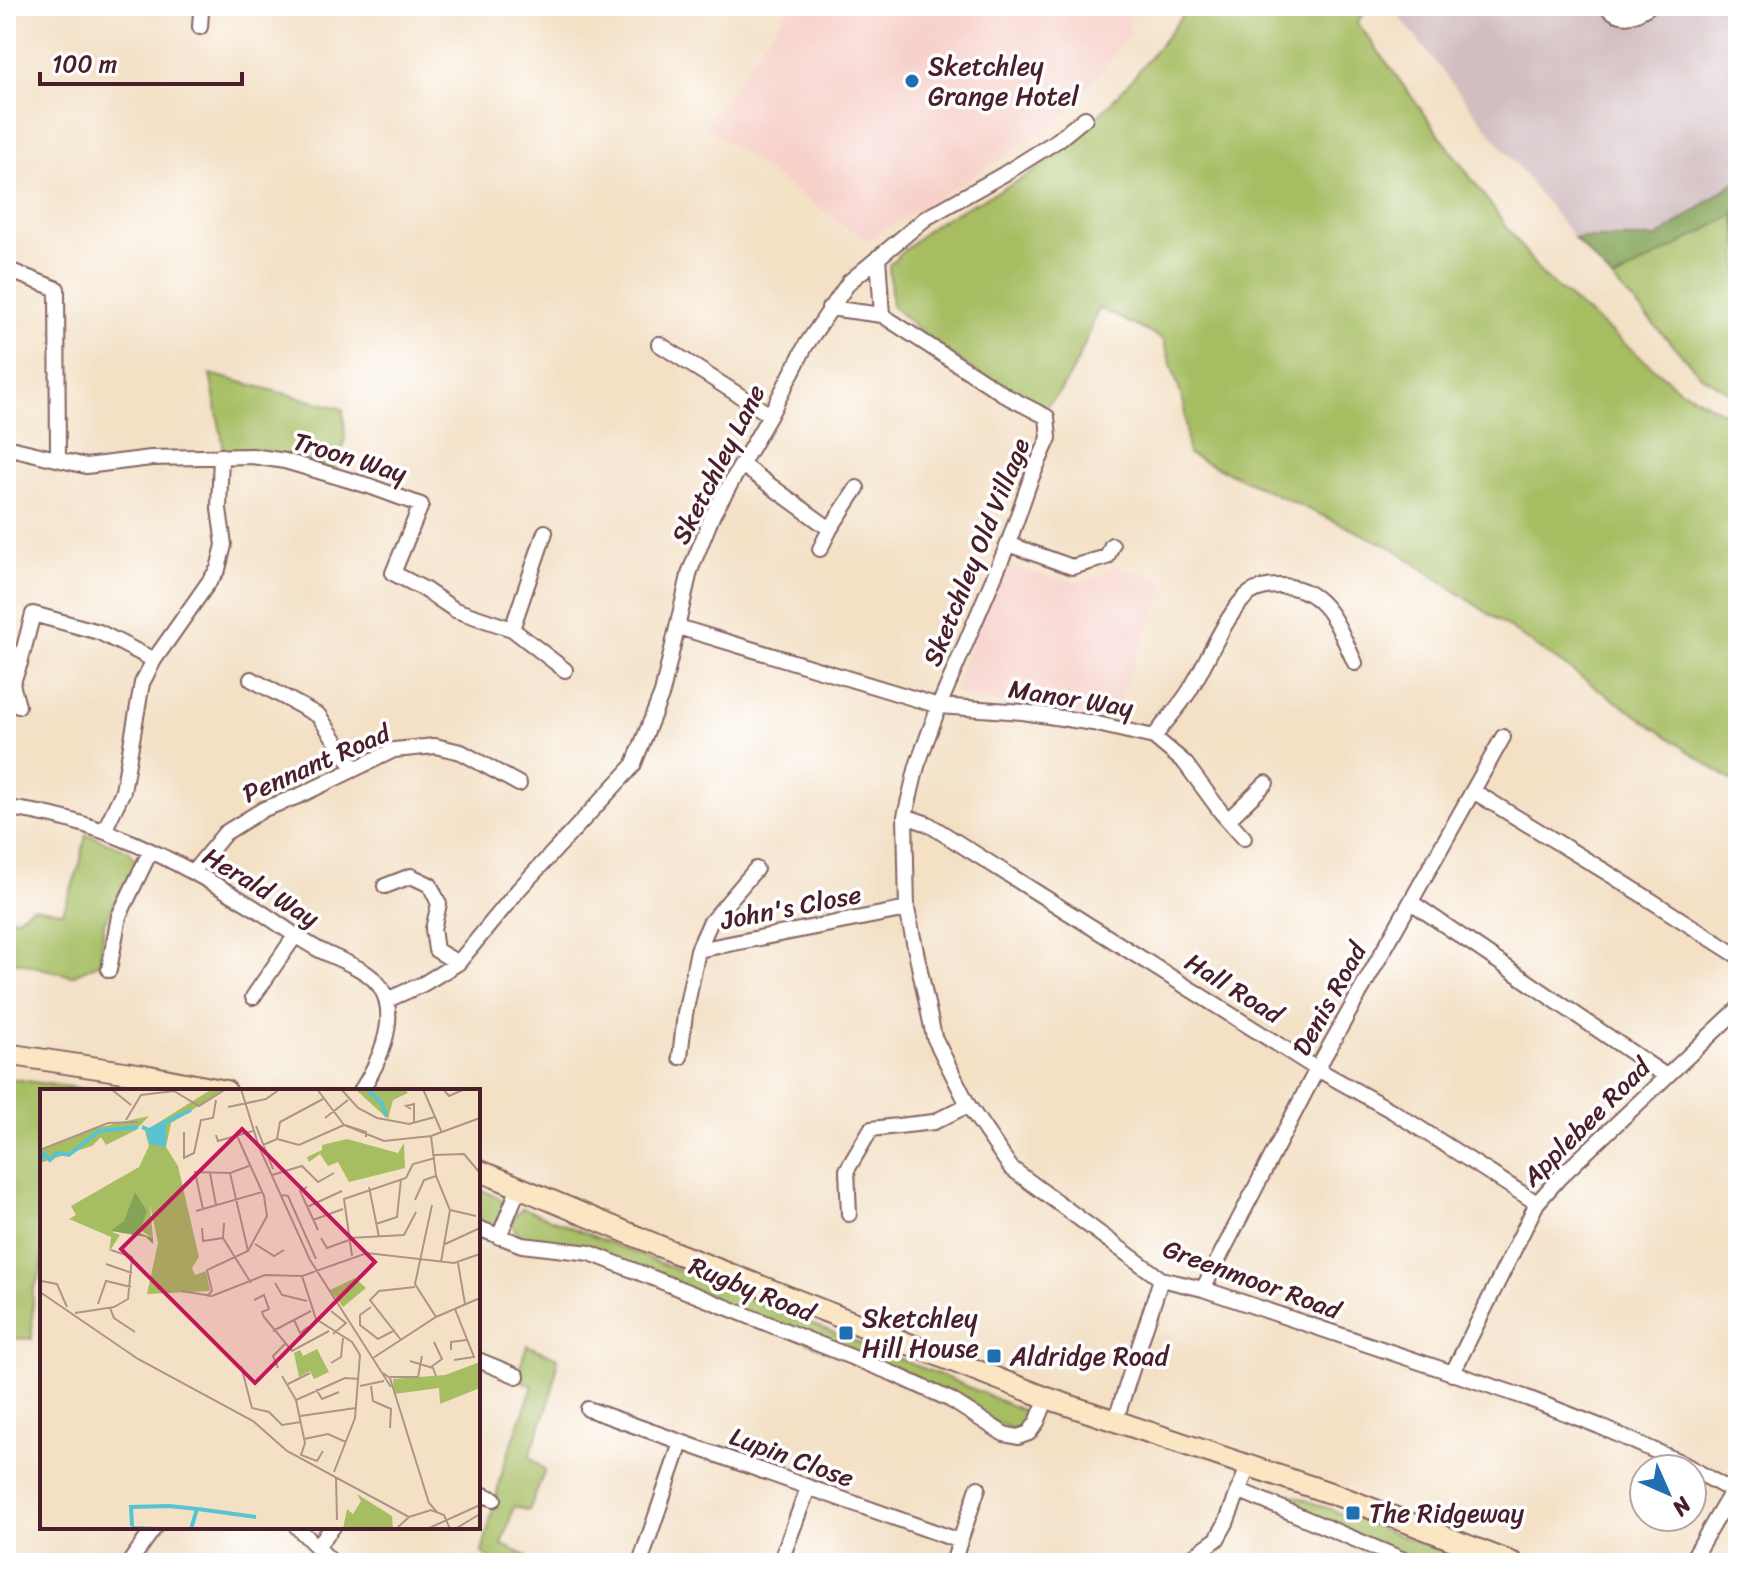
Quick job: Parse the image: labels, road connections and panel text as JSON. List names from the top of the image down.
{
  "streets": {
    "main road": ["Rugby Road"],
    "street": [
      "Troon Way",
      "Sketchley Lane",
      "Sketchley Old Village",
      "Manor Way",
      "Pennant Road",
      "Herald Way",
      "John's Close",
      "Hall Road",
      "Denis Road",
      "Applebee Road",
      "Greenmoor Road",
      "Lupin Close"
    ]
  },
  "crossings": [
    ["Sketchley Lane", "Sketchley Old Village"],
    ["Sketchley Lane", "Manor Way"],
    ["Sketchley Lane", "Herald Way"],
    ["Sketchley Old Village", "Manor Way"],
    ["Sketchley Old Village", "Greenmoor Road"],
    ["Manor Way", "Greenmoor Road"],
    ["Pennant Road", "Herald Way"],
    ["John's Close", "Greenmoor Road"],
    ["Hall Road", "Denis Road"],
    ["Hall Road", "Applebee Road"],
    ["Hall Road", "Greenmoor Road"],
    ["Denis Road", "Greenmoor Road"],
    ["Applebee Road", "Greenmoor Road"]
  ],
  "places": {
    "other": ["Sketchley Grange Hotel"],
    "transit": ["Sketchley Hill House", "Aldridge Road", "The Ridgeway"]
  },
  "scale_bar": "100 m",
  "north": "bottom right"
}
